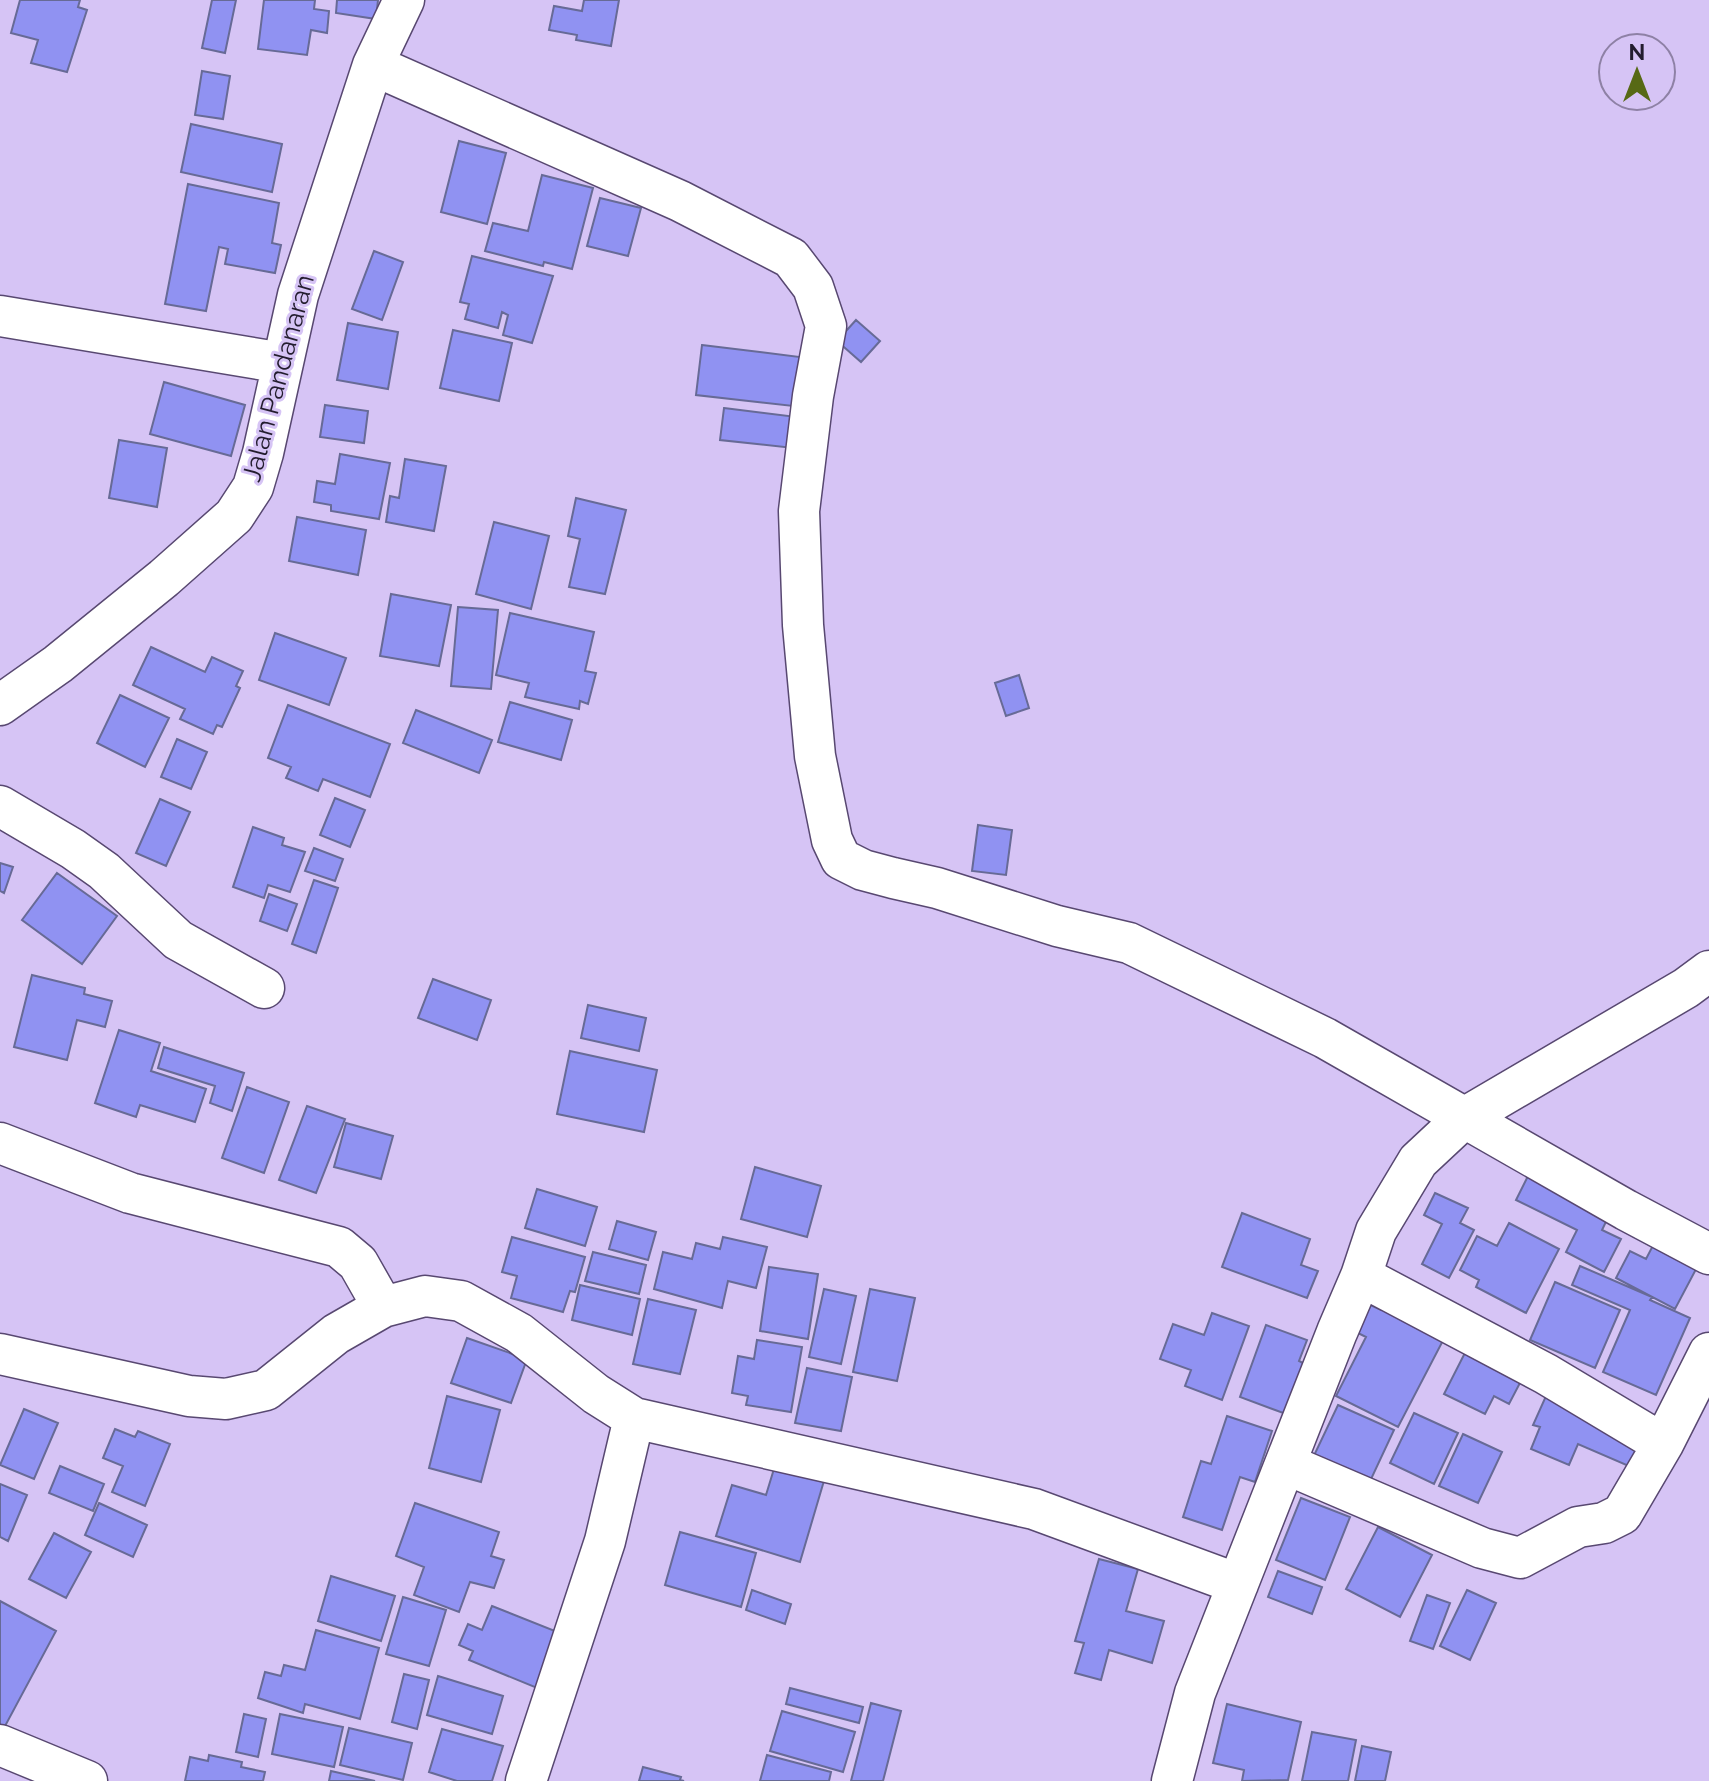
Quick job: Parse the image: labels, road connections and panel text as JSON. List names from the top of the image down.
{
  "streets": {
    "street": ["Jalan Pandanaran"]
  },
  "north": "top"
}
